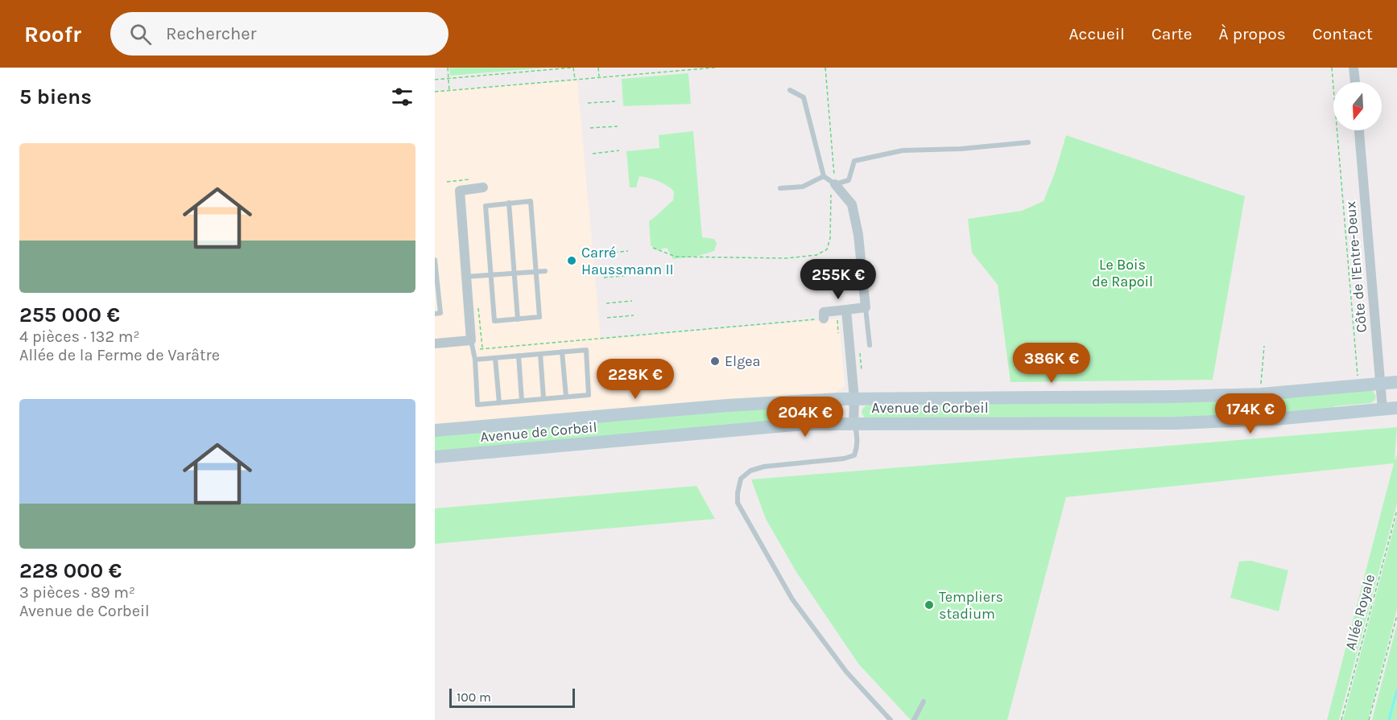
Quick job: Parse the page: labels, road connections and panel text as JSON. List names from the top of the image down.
{
  "streets": {
    "main road": ["Avenue de Corbeil"],
    "street": ["Côte de l'Entre-Deux"],
    "path": ["Allée Royale"]
  },
  "crossings": [
    ["Côte de l'Entre-Deux", "Avenue de Corbeil"]
  ],
  "parks": ["Le Bois de Rapoil"],
  "places": ["Carré Haussmann II", "Elgea", "Templiers stadium"],
  "scale_bar": "100 m",
  "north": "bottom",
  "page": {
    "header": "Roofr",
    "search": "Rechercher",
    "nav": [
      "Accueil",
      "Carte",
      "À propos",
      "Contact"
    ],
    "heading": "5 biens",
    "list": [
      {
        "name": "255 000 €",
        "note": "4 pièces · 132 m² · Allée de la Ferme de Varâtre"
      },
      {
        "name": "228 000 €",
        "note": "3 pièces · 89 m² · Avenue de Corbeil"
      }
    ],
    "price": [
      "255K €",
      "386K €",
      "228K €",
      "174K €",
      "204K €"
    ],
    "scale": "100 m"
  }
}
